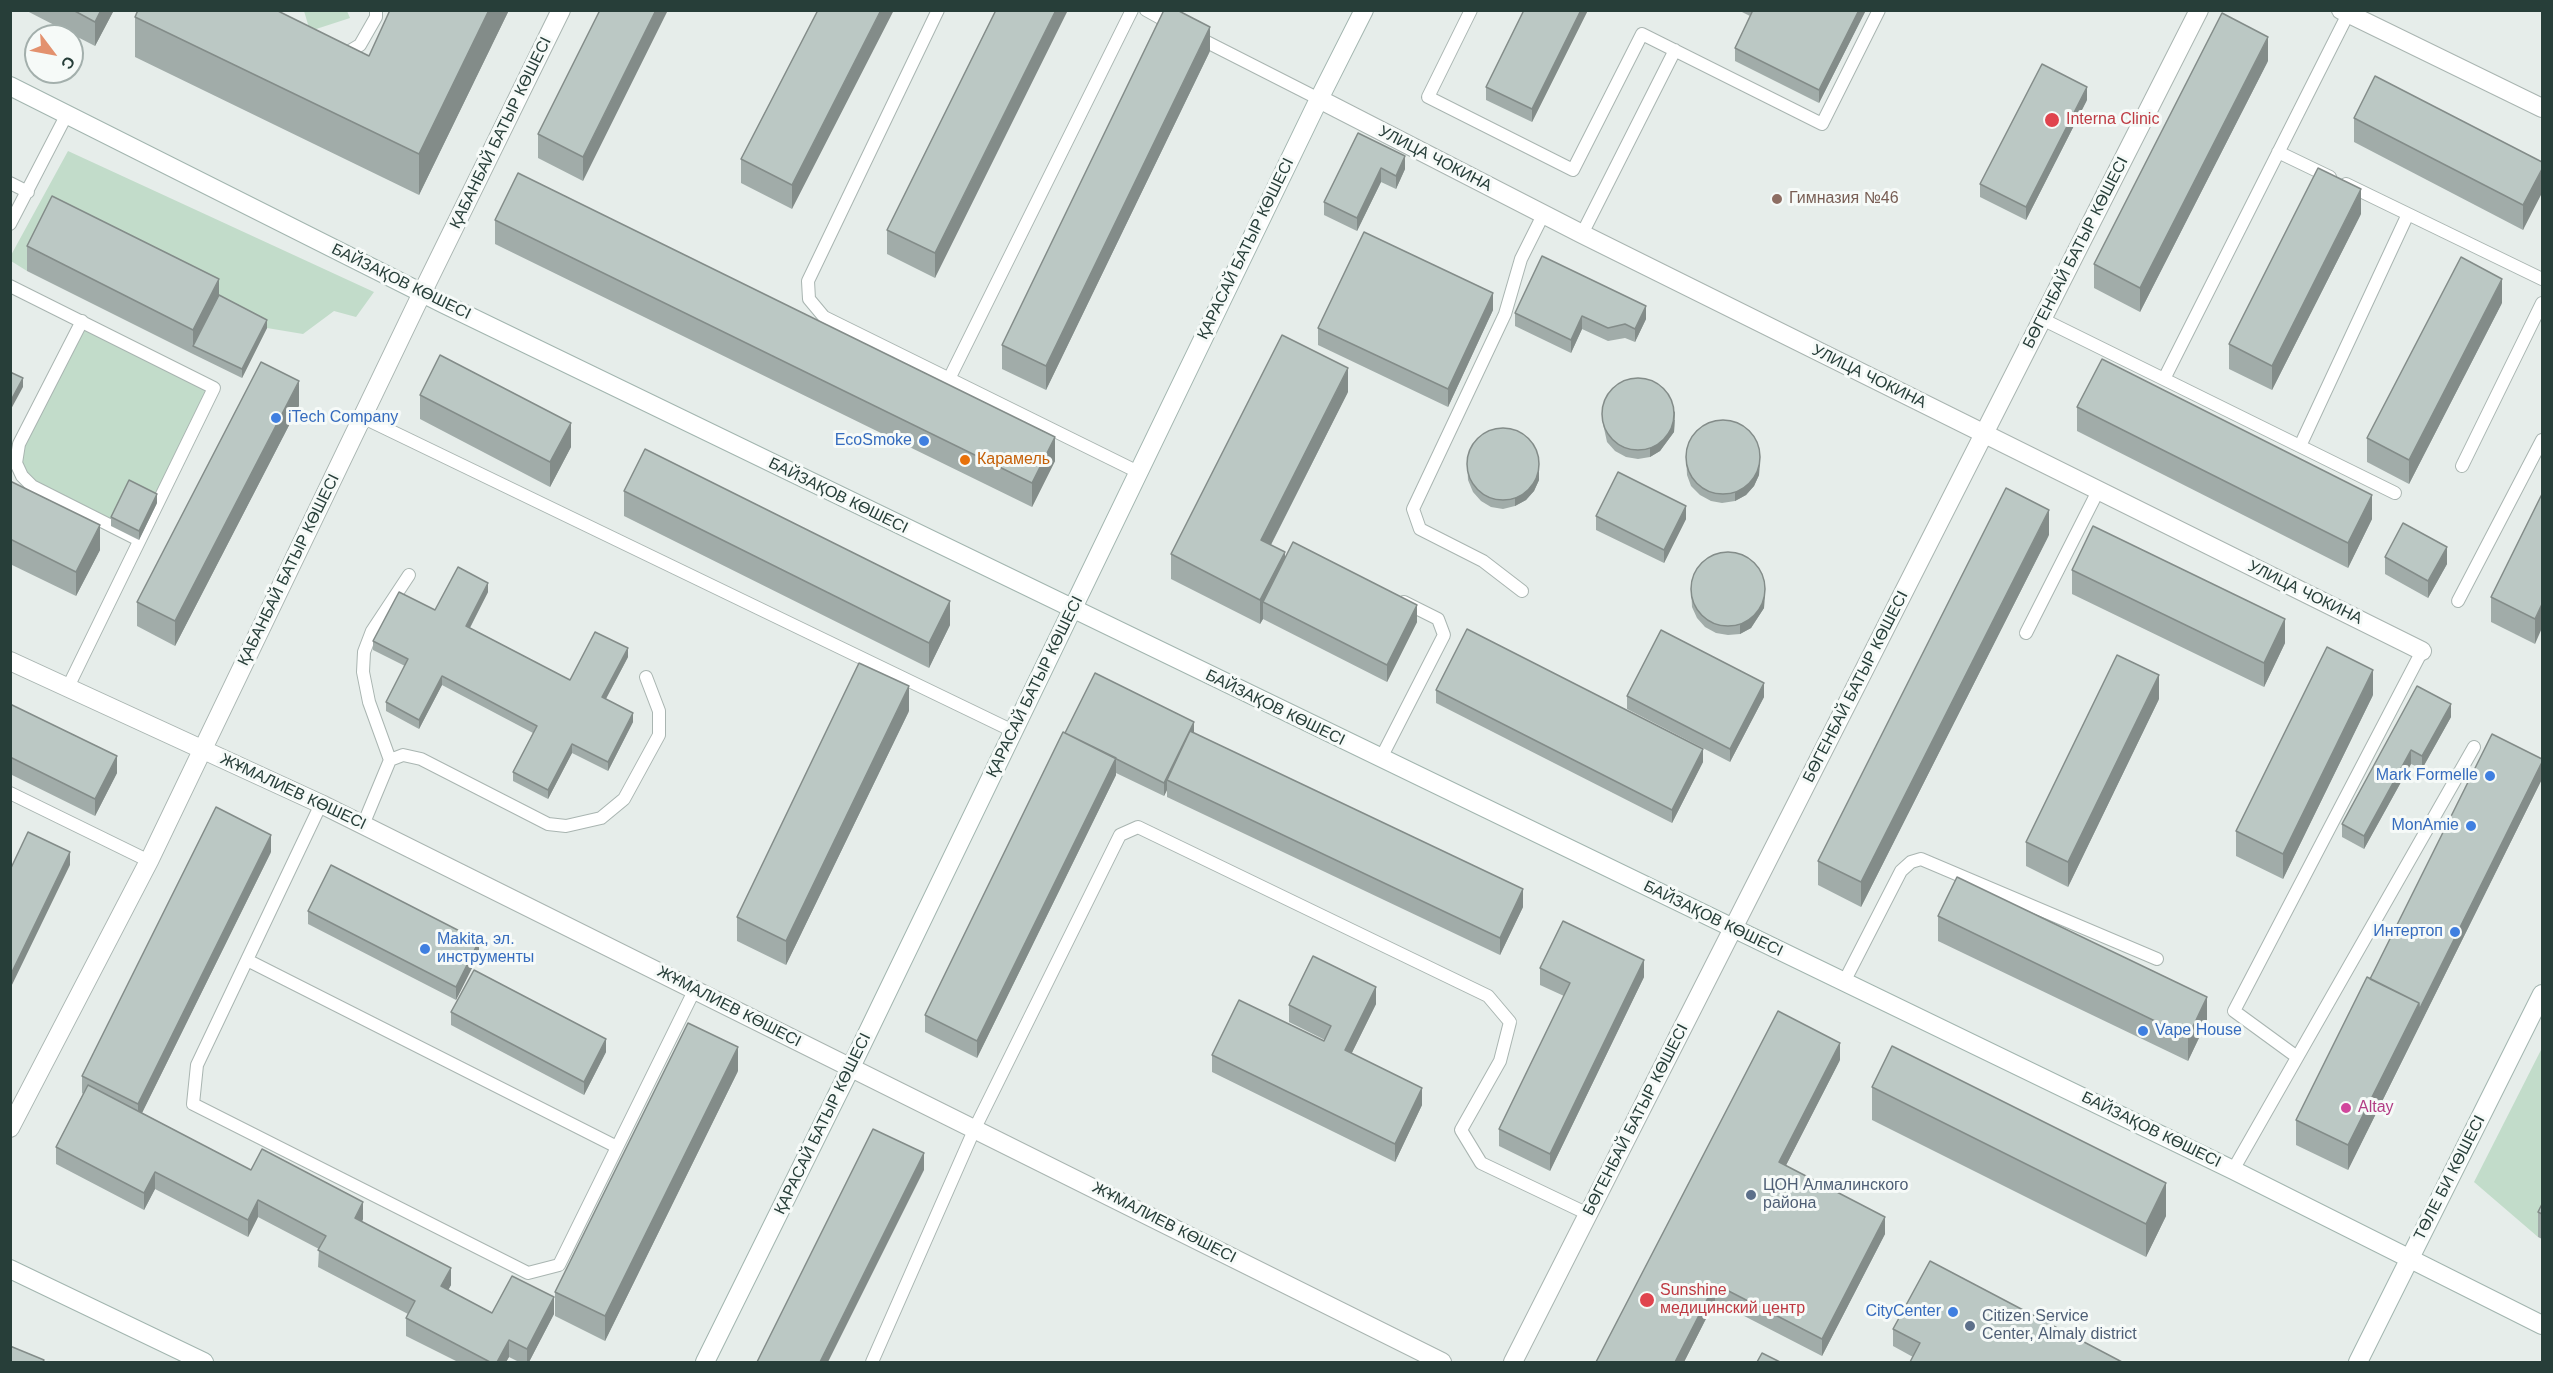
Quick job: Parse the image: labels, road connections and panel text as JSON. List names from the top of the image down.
{
  "streets": {
    "street": [
      "ҚАБАНБАЙ БАТЫР КӨШЕСІ",
      "УЛИЦА ЧОКИНА",
      "ҚАРАСАЙ БАТЫР КӨШЕСІ",
      "БӨГЕНБАЙ БАТЫР КӨШЕСІ",
      "БАЙЗАҚОВ КӨШЕСІ",
      "ЖҰМАЛИЕВ КӨШЕСІ",
      "ТӨЛЕ БИ КӨШЕСІ"
    ]
  },
  "crossings": [
    ["ҚАБАНБАЙ БАТЫР КӨШЕСІ", "БАЙЗАҚОВ КӨШЕСІ"],
    ["ҚАБАНБАЙ БАТЫР КӨШЕСІ", "ЖҰМАЛИЕВ КӨШЕСІ"],
    ["УЛИЦА ЧОКИНА", "ҚАРАСАЙ БАТЫР КӨШЕСІ"],
    ["УЛИЦА ЧОКИНА", "БӨГЕНБАЙ БАТЫР КӨШЕСІ"],
    ["ҚАРАСАЙ БАТЫР КӨШЕСІ", "БАЙЗАҚОВ КӨШЕСІ"],
    ["ҚАРАСАЙ БАТЫР КӨШЕСІ", "ЖҰМАЛИЕВ КӨШЕСІ"],
    ["БӨГЕНБАЙ БАТЫР КӨШЕСІ", "БАЙЗАҚОВ КӨШЕСІ"],
    ["БАЙЗАҚОВ КӨШЕСІ", "ТӨЛЕ БИ КӨШЕСІ"]
  ],
  "places": [
    "Interna Clinic",
    "Гимназия №46",
    "iTech Company",
    "EcoSmoke",
    "Карамель",
    "Mark Formelle",
    "MonAmie",
    "Интертоп",
    "Makita, эл. инструменты",
    "Vape House",
    "Altay",
    "ЦОН Алмалинского района",
    "Sunshine медицинский центр",
    "CityCenter",
    "Citizen Service Center, Almaly district"
  ],
  "north": "bottom right"
}
